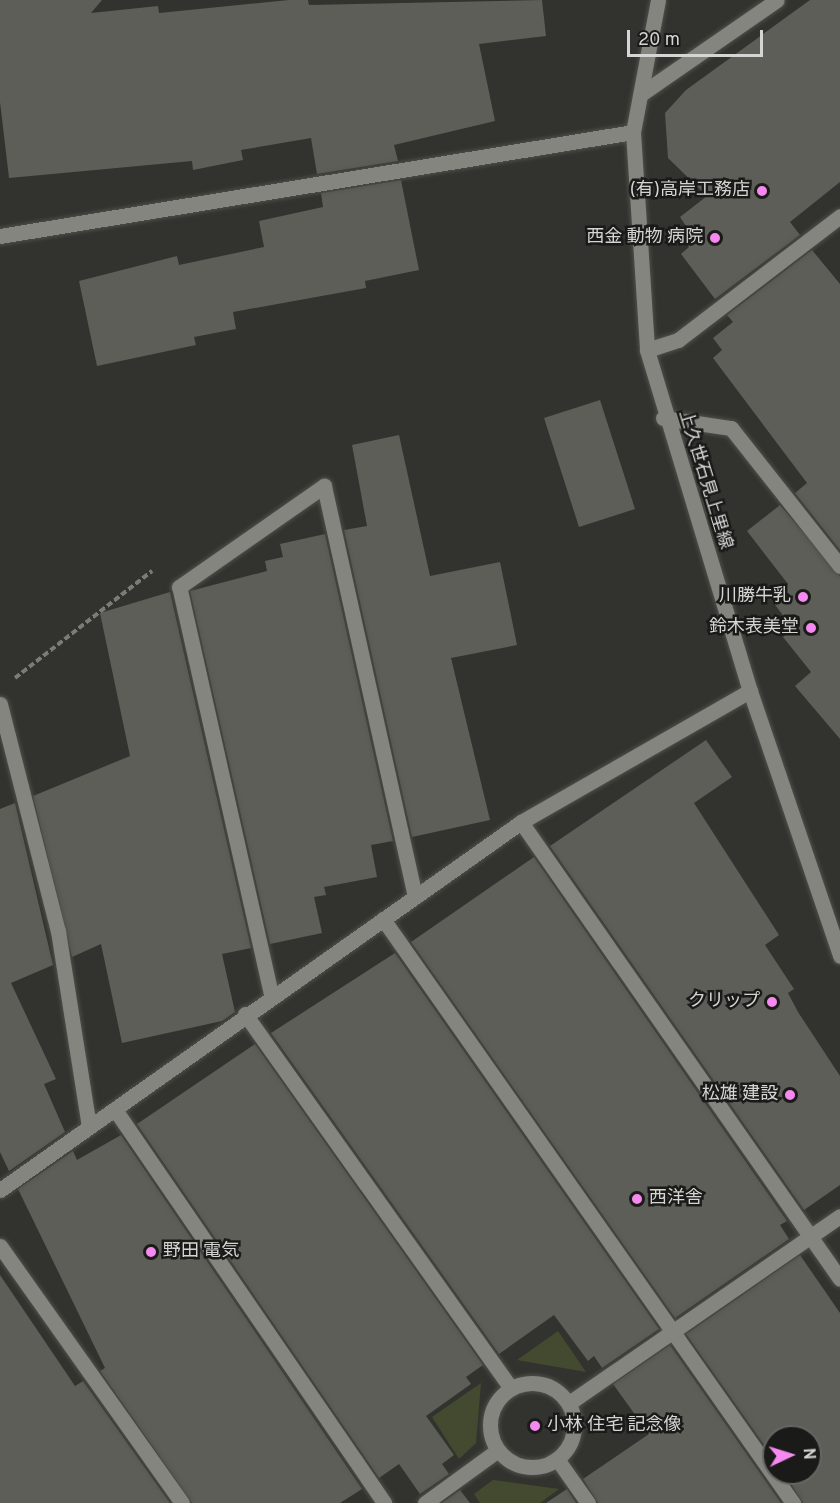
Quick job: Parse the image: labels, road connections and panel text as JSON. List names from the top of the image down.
{
  "streets": {
    "street": ["上久世石見上里線"]
  },
  "places": [
    "(有)高岸工務店",
    "西金 動物 病院",
    "川勝牛乳",
    "鈴木表美堂",
    "クリップ",
    "松雄 建設",
    "西洋舎",
    "野田 電気",
    "小林 住宅 記念像"
  ],
  "scale_bar": "20 m",
  "north": "right"
}
